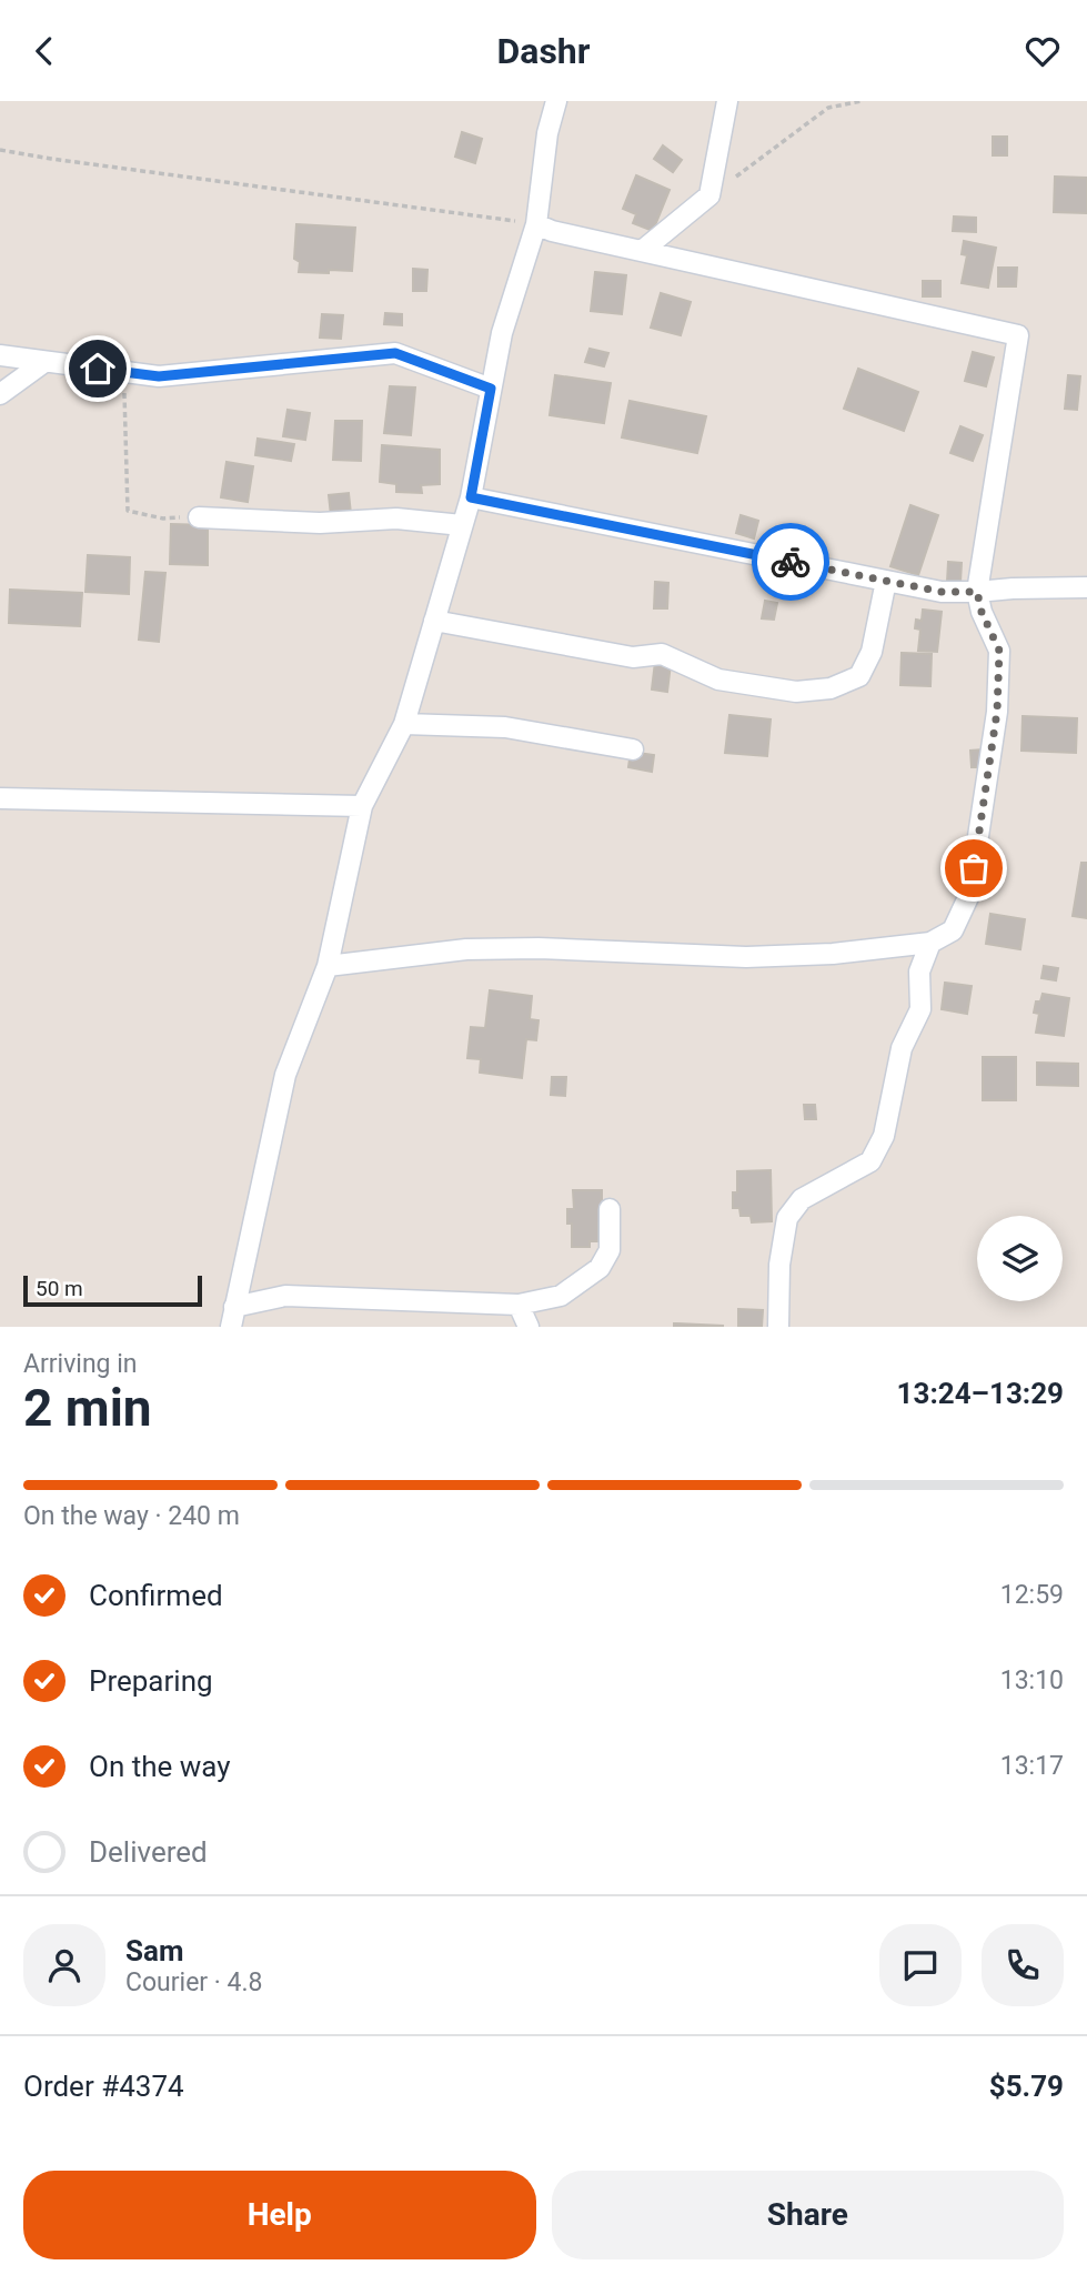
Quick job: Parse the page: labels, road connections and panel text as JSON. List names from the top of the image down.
{
  "scale_bar": "50 m",
  "page": {
    "header": "Dashr",
    "scale": "50 m",
    "heading": ["2 min", "Arriving in", "13:24–13:29"],
    "panel": [
      "Sam",
      "Courier · 4.8",
      "Order #4374",
      "$5.79"
    ],
    "bar": "On the way · 240 m",
    "list": [
      ["Confirmed", "12:59"],
      ["Preparing", "13:10"],
      ["On the way", "13:17"],
      "Delivered"
    ],
    "buttons": ["Help", "Share"]
  }
}
